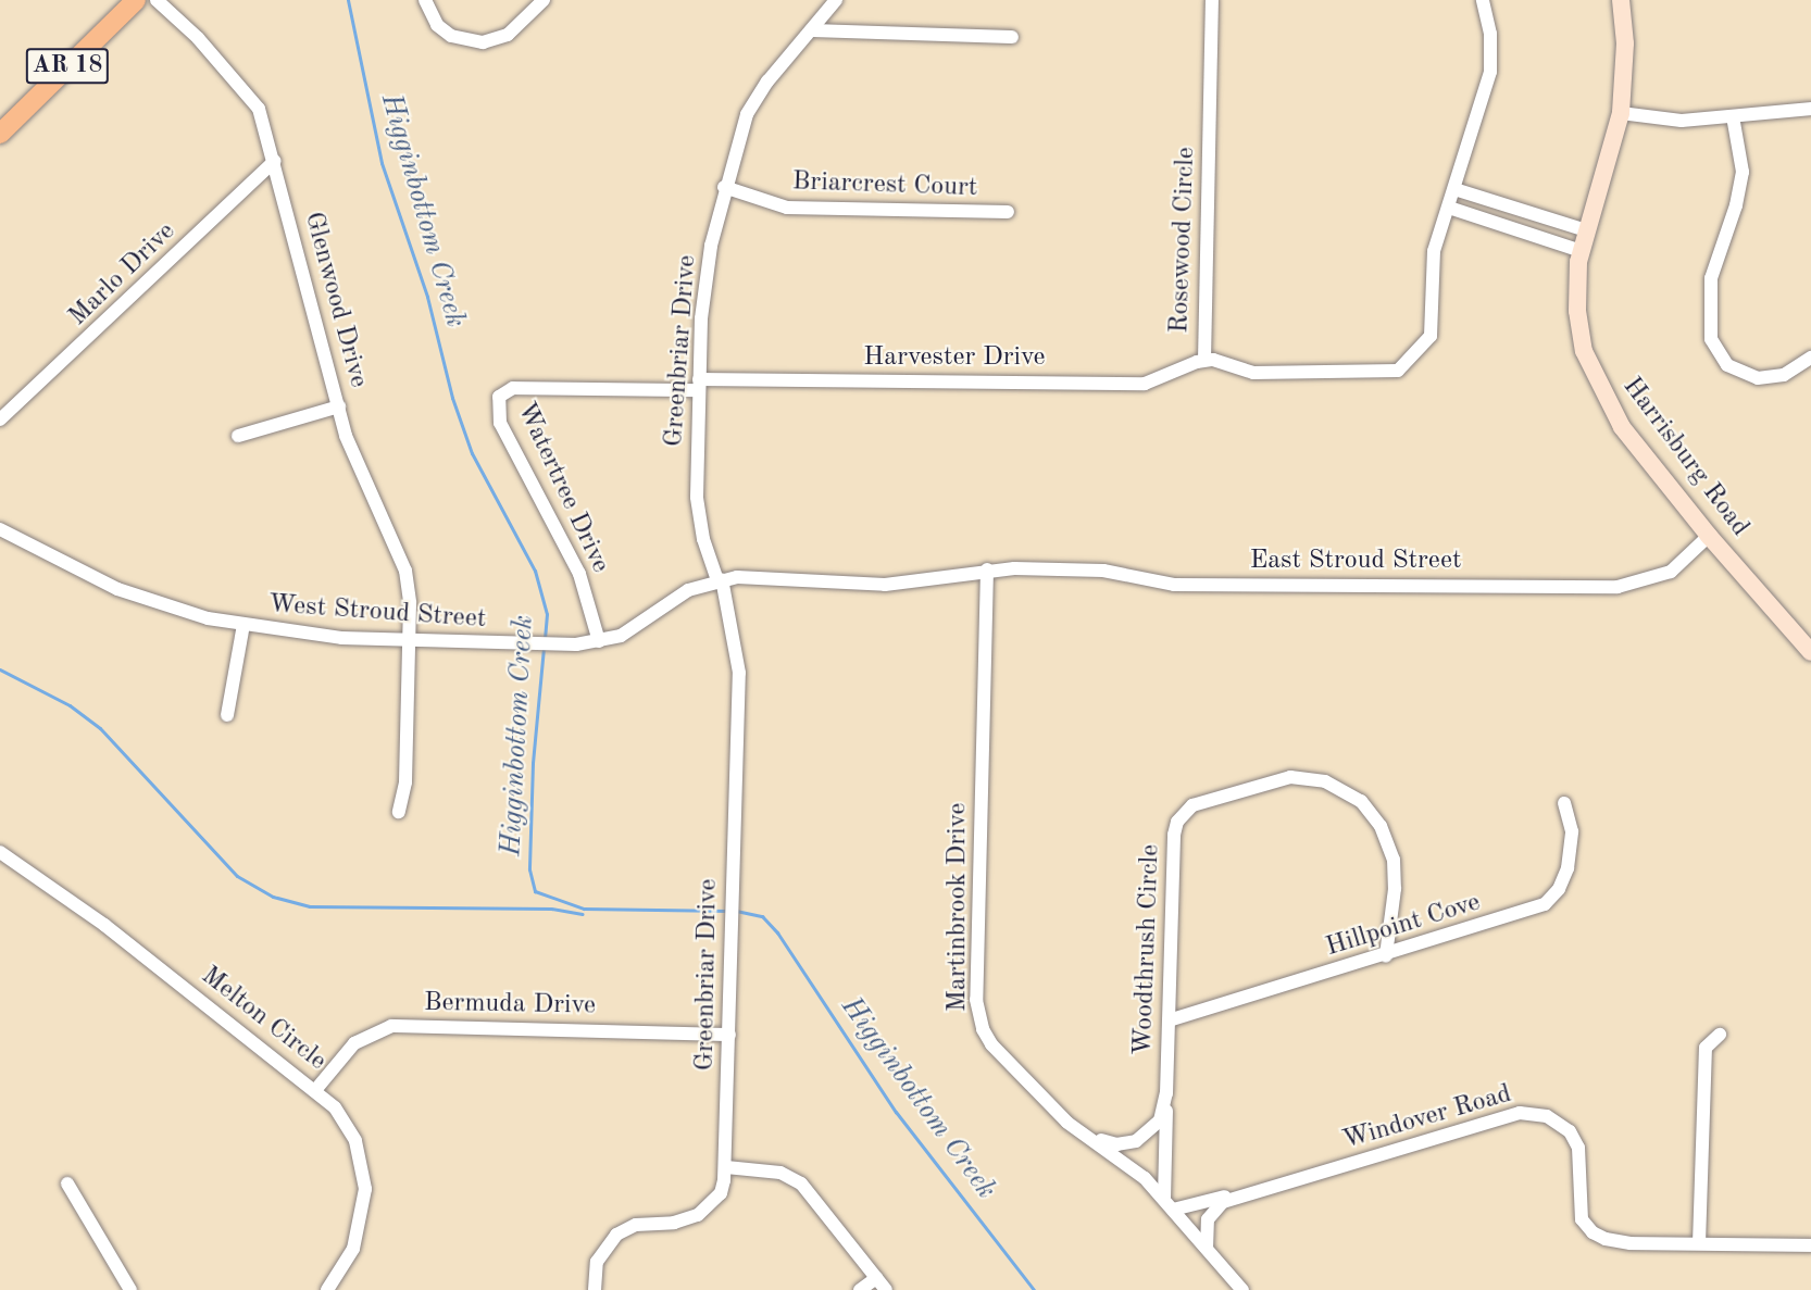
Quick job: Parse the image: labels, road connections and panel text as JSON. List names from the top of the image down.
{
  "streets": {
    "main road": ["AR 18", "Harrisburg Road"],
    "street": [
      "Briarcrest Court",
      "Rosewood Circle",
      "Marlo Drive",
      "Glenwood Drive",
      "Greenbriar Drive",
      "Harvester Drive",
      "Watertree Drive",
      "East Stroud Street",
      "West Stroud Street",
      "Martinbrook Drive",
      "Hillpoint Cove",
      "Woodthrush Circle",
      "Bermuda Drive",
      "Melton Circle",
      "Windover Road"
    ]
  },
  "crossings": [
    ["Briarcrest Court", "Greenbriar Drive"],
    ["Rosewood Circle", "Harvester Drive"],
    ["Marlo Drive", "Glenwood Drive"],
    ["Glenwood Drive", "West Stroud Street"],
    ["Greenbriar Drive", "Harvester Drive"],
    ["Greenbriar Drive", "Watertree Drive"],
    ["Greenbriar Drive", "West Stroud Street"],
    ["Greenbriar Drive", "Bermuda Drive"],
    ["Harvester Drive", "Watertree Drive"],
    ["Harrisburg Road", "East Stroud Street"],
    ["Watertree Drive", "West Stroud Street"],
    ["East Stroud Street", "West Stroud Street"],
    ["East Stroud Street", "Martinbrook Drive"],
    ["West Stroud Street", "Martinbrook Drive"],
    ["Martinbrook Drive", "Woodthrush Circle"],
    ["Martinbrook Drive", "Windover Road"],
    ["Hillpoint Cove", "Woodthrush Circle"],
    ["Woodthrush Circle", "Windover Road"],
    ["Bermuda Drive", "Melton Circle"]
  ],
  "water": ["Higginbottom Creek"]
}
